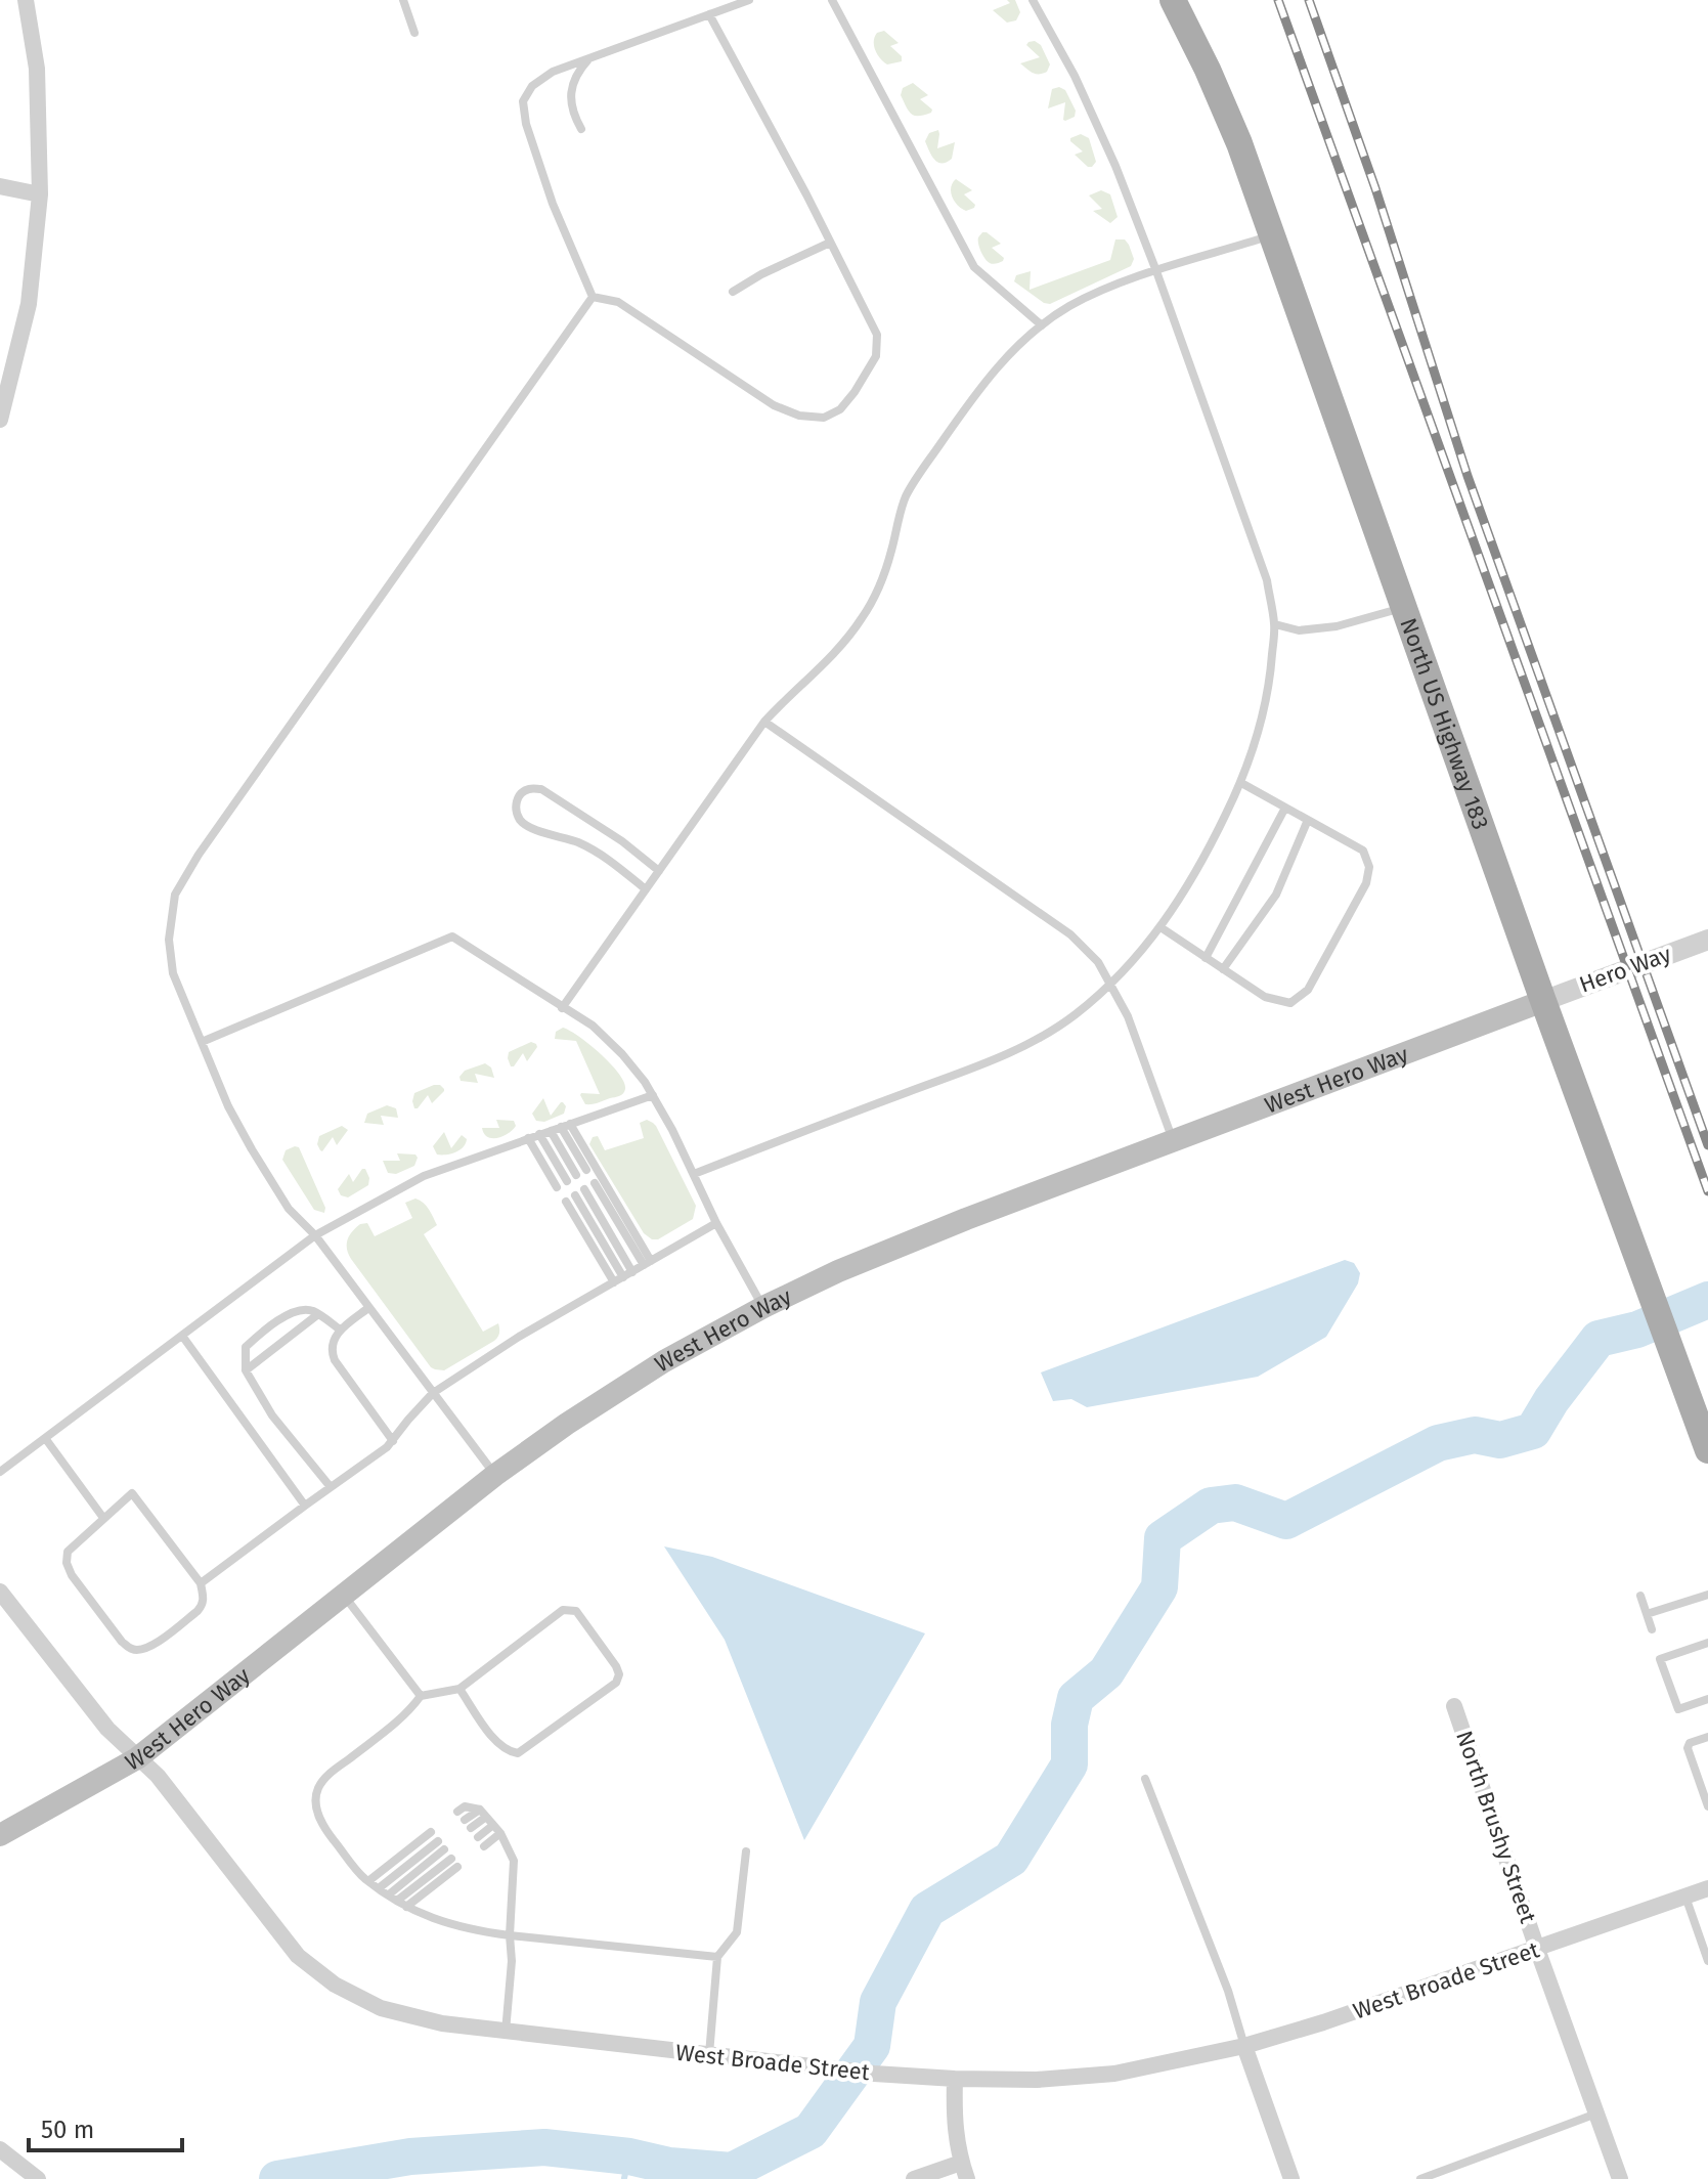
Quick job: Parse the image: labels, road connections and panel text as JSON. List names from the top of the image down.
{
  "streets": {
    "main road": ["North US Highway 183", "West Hero Way"],
    "street": ["Hero Way", "North Brushy Street", "West Broade Street"]
  },
  "crossings": [
    ["North US Highway 183", "Hero Way"],
    ["North US Highway 183", "West Hero Way"],
    ["Hero Way", "West Hero Way"],
    ["West Hero Way", "West Broade Street"],
    ["North Brushy Street", "West Broade Street"]
  ],
  "scale_bar": "50 m"
}
